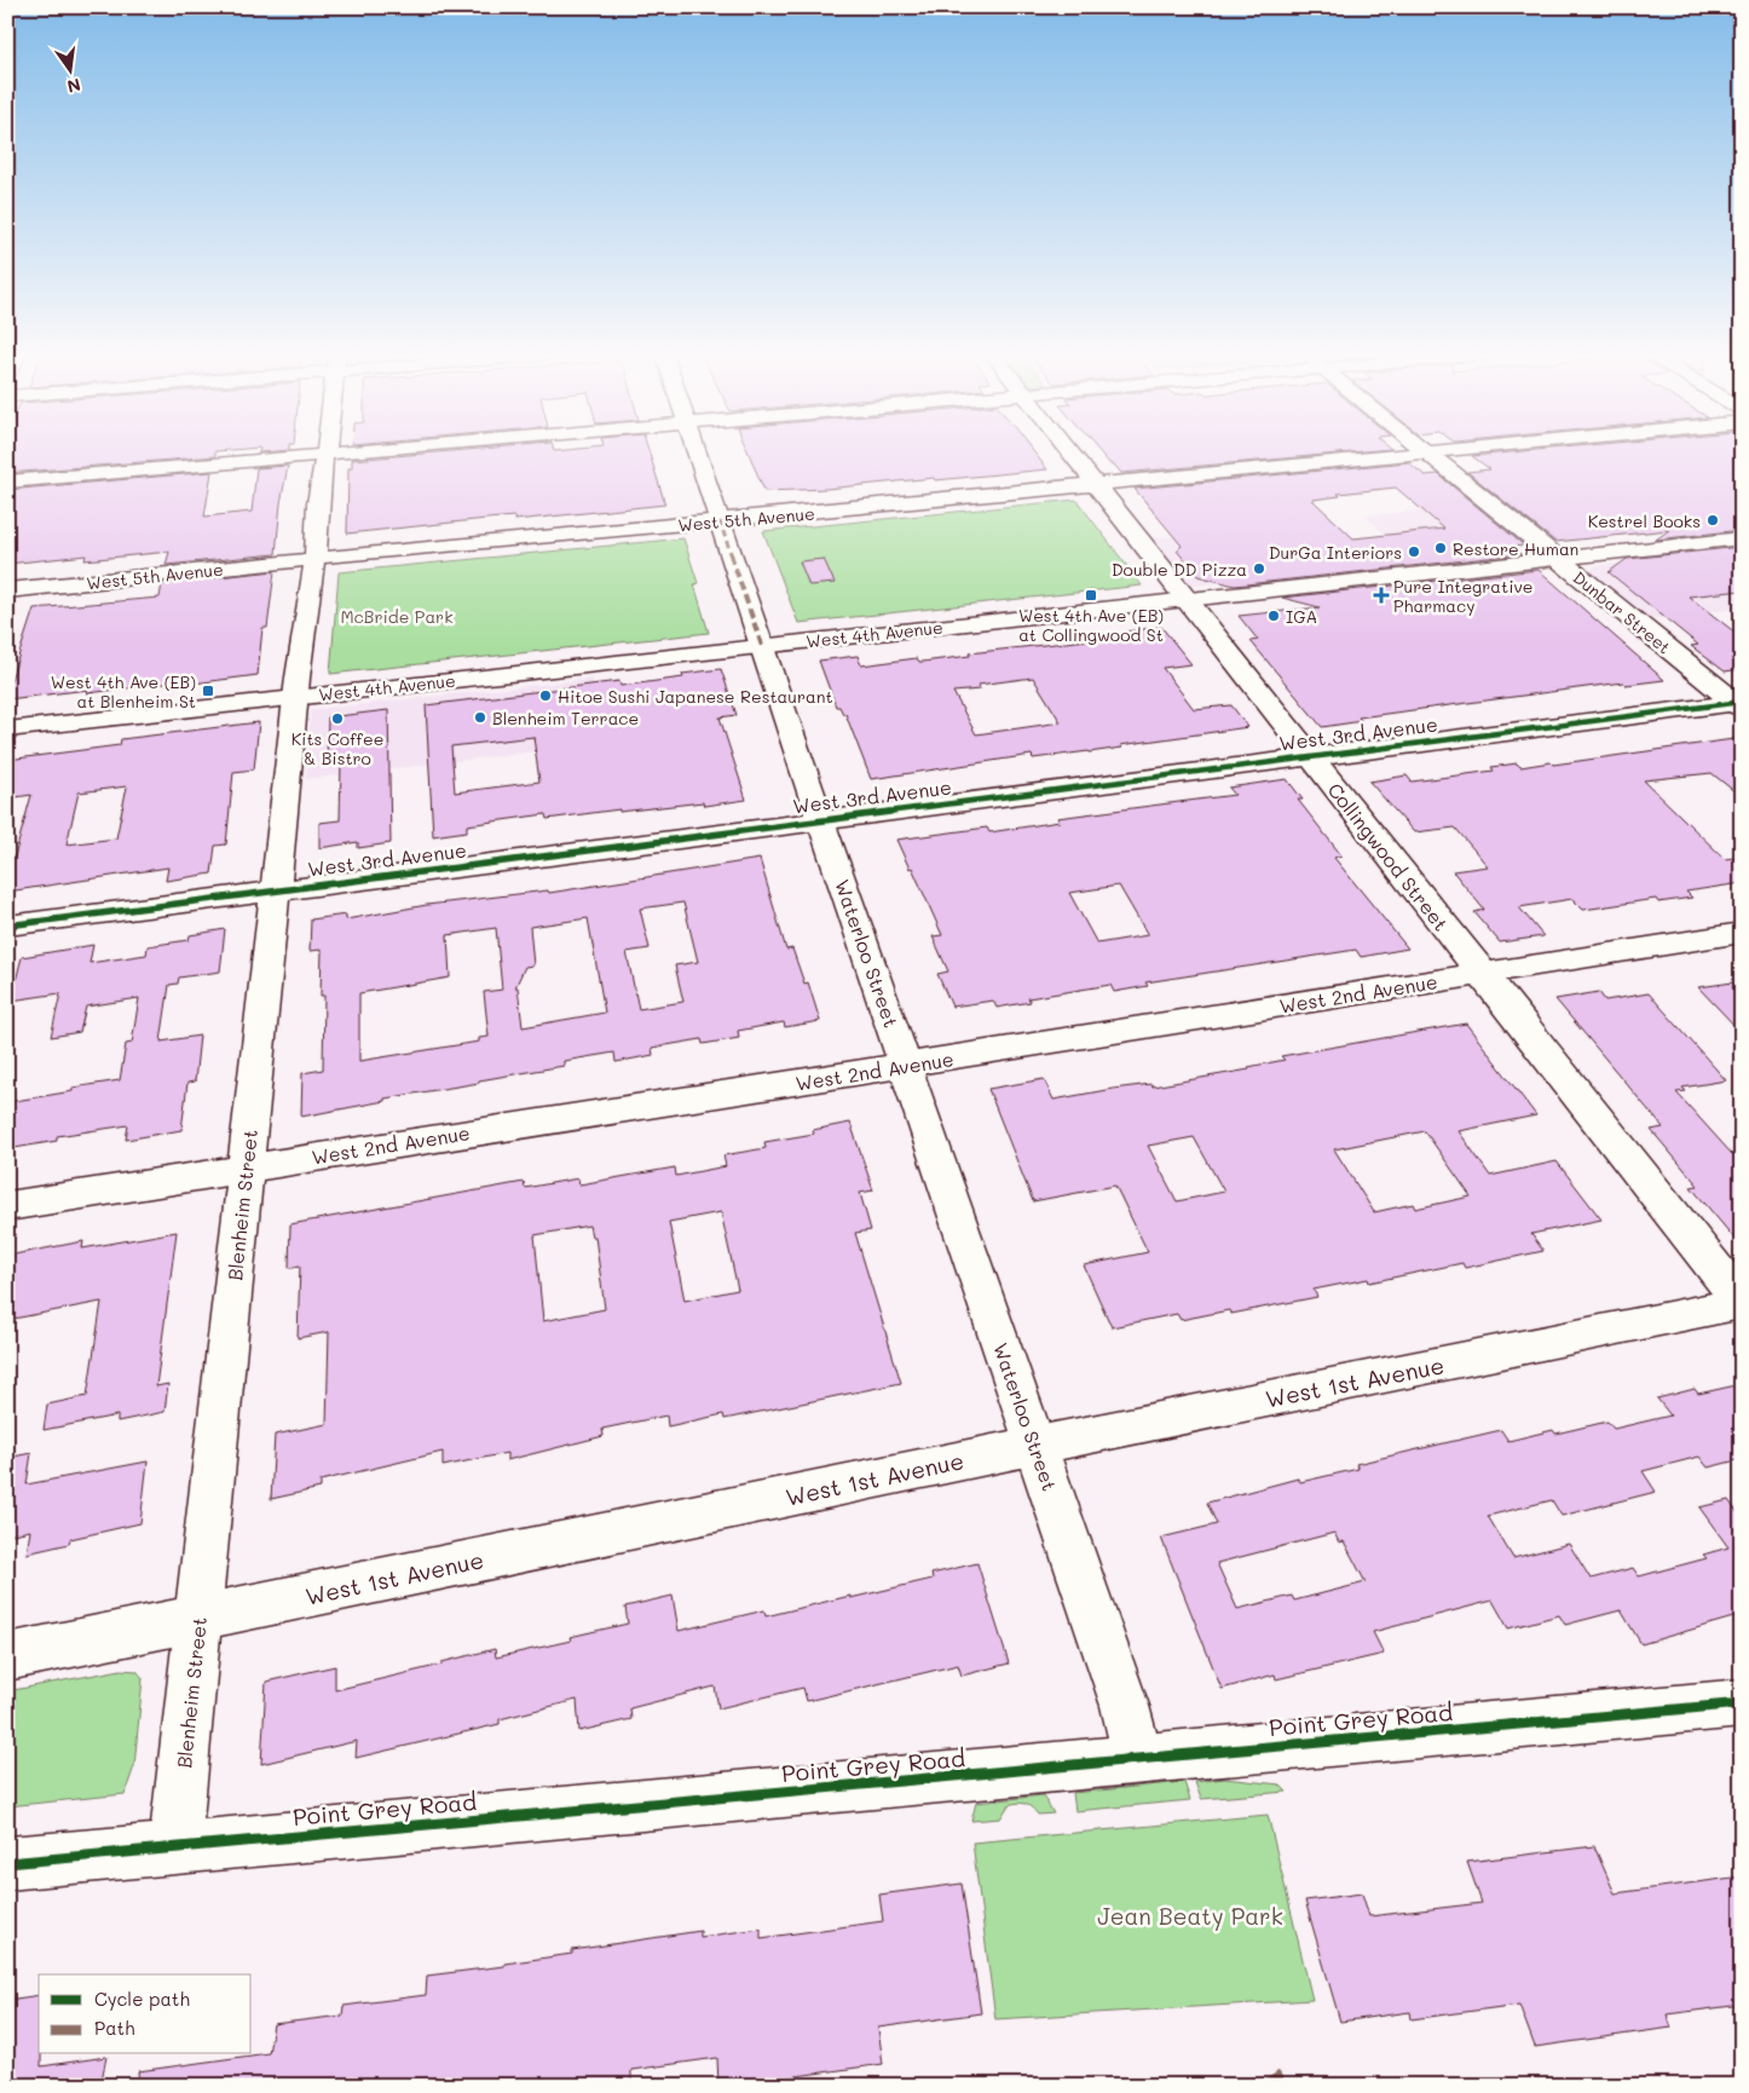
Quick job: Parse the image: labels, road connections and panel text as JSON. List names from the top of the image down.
{
  "streets": {
    "street": [
      "West 5th Avenue",
      "Dunbar Street",
      "West 4th Avenue",
      "West 3rd Avenue",
      "Collingwood Street",
      "Waterloo Street",
      "West 2nd Avenue",
      "Blenheim Street",
      "West 1st Avenue",
      "Point Grey Road"
    ]
  },
  "crossings": [
    ["West 5th Avenue", "Dunbar Street"],
    ["West 5th Avenue", "Collingwood Street"],
    ["West 5th Avenue", "Waterloo Street"],
    ["West 5th Avenue", "Blenheim Street"],
    ["Dunbar Street", "West 4th Avenue"],
    ["Dunbar Street", "West 3rd Avenue"],
    ["West 4th Avenue", "Collingwood Street"],
    ["West 4th Avenue", "Waterloo Street"],
    ["West 4th Avenue", "Blenheim Street"],
    ["West 3rd Avenue", "Collingwood Street"],
    ["West 3rd Avenue", "Waterloo Street"],
    ["West 3rd Avenue", "Blenheim Street"],
    ["Collingwood Street", "West 2nd Avenue"],
    ["Collingwood Street", "West 1st Avenue"],
    ["Waterloo Street", "West 2nd Avenue"],
    ["Waterloo Street", "West 1st Avenue"],
    ["Waterloo Street", "Point Grey Road"],
    ["West 2nd Avenue", "Blenheim Street"],
    ["Blenheim Street", "West 1st Avenue"],
    ["Blenheim Street", "Point Grey Road"]
  ],
  "parks": ["McBride Park", "Jean Beaty Park"],
  "places": {
    "other": [
      "Kestrel Books",
      "Restore Human",
      "DurGa Interiors",
      "Double DD Pizza",
      "IGA",
      "Hitoe Sushi Japanese Restaurant",
      "Blenheim Terrace",
      "Kits Coffee & Bistro"
    ],
    "transit": ["West 4th Ave (EB) at Collingwood St", "West 4th Ave (EB) at Blenheim St"],
    "health": ["Pure Integrative Pharmacy"]
  },
  "legend": ["Cycle path", "Path"],
  "north": "bottom"
}
